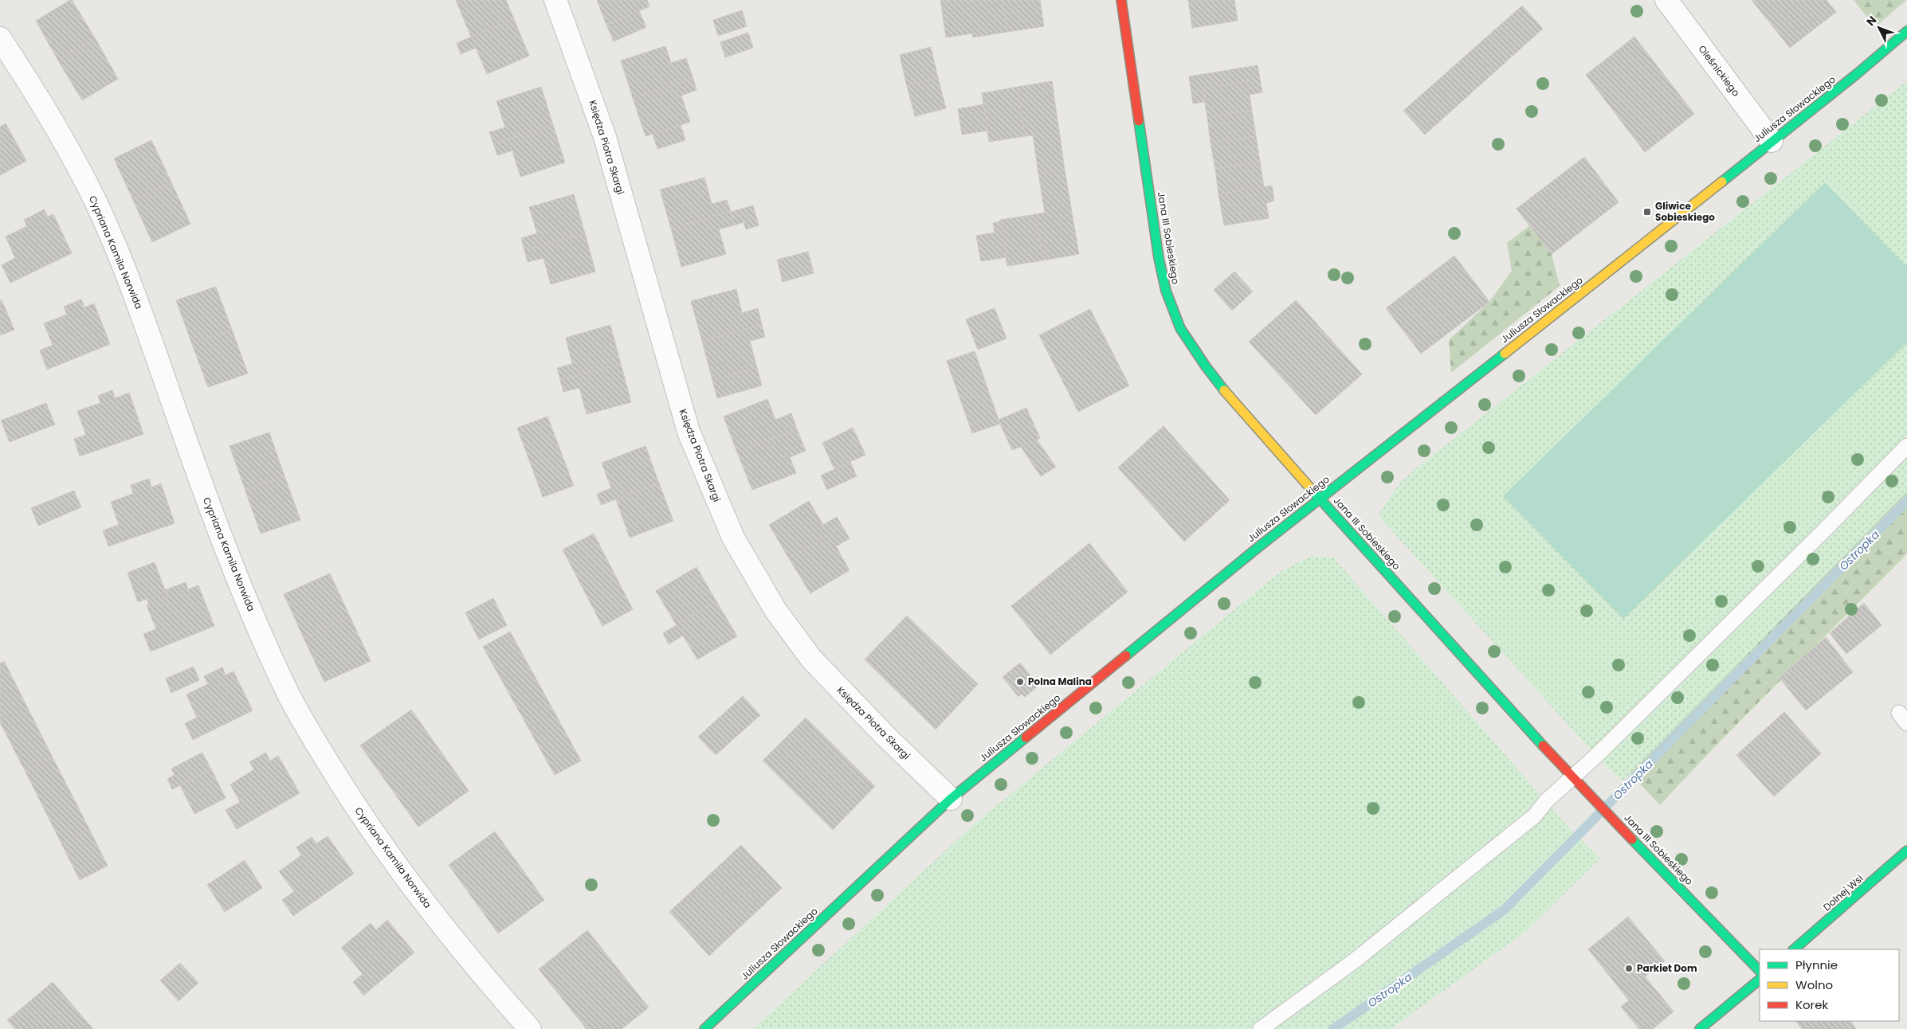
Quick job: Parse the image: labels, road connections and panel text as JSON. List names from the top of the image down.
{
  "streets": {
    "main road": ["Juliusza Słowackiego", "Jana III Sobieskiego", "Dolnej Wsi"],
    "street": ["Oleśnickiego", "Księdza Piotra Skargi", "Cypriana Kamila Norwida"]
  },
  "crossings": [
    ["Oleśnickiego", "Juliusza Słowackiego"],
    ["Juliusza Słowackiego", "Księdza Piotra Skargi"],
    ["Juliusza Słowackiego", "Jana III Sobieskiego"]
  ],
  "water": ["Ostropka"],
  "places": {
    "transit": ["Gliwice Sobieskiego"],
    "other": ["Polna Malina", "Parkiet Dom"]
  },
  "legend": ["Płynnie", "Wolno", "Korek"],
  "north": "top left"
}
